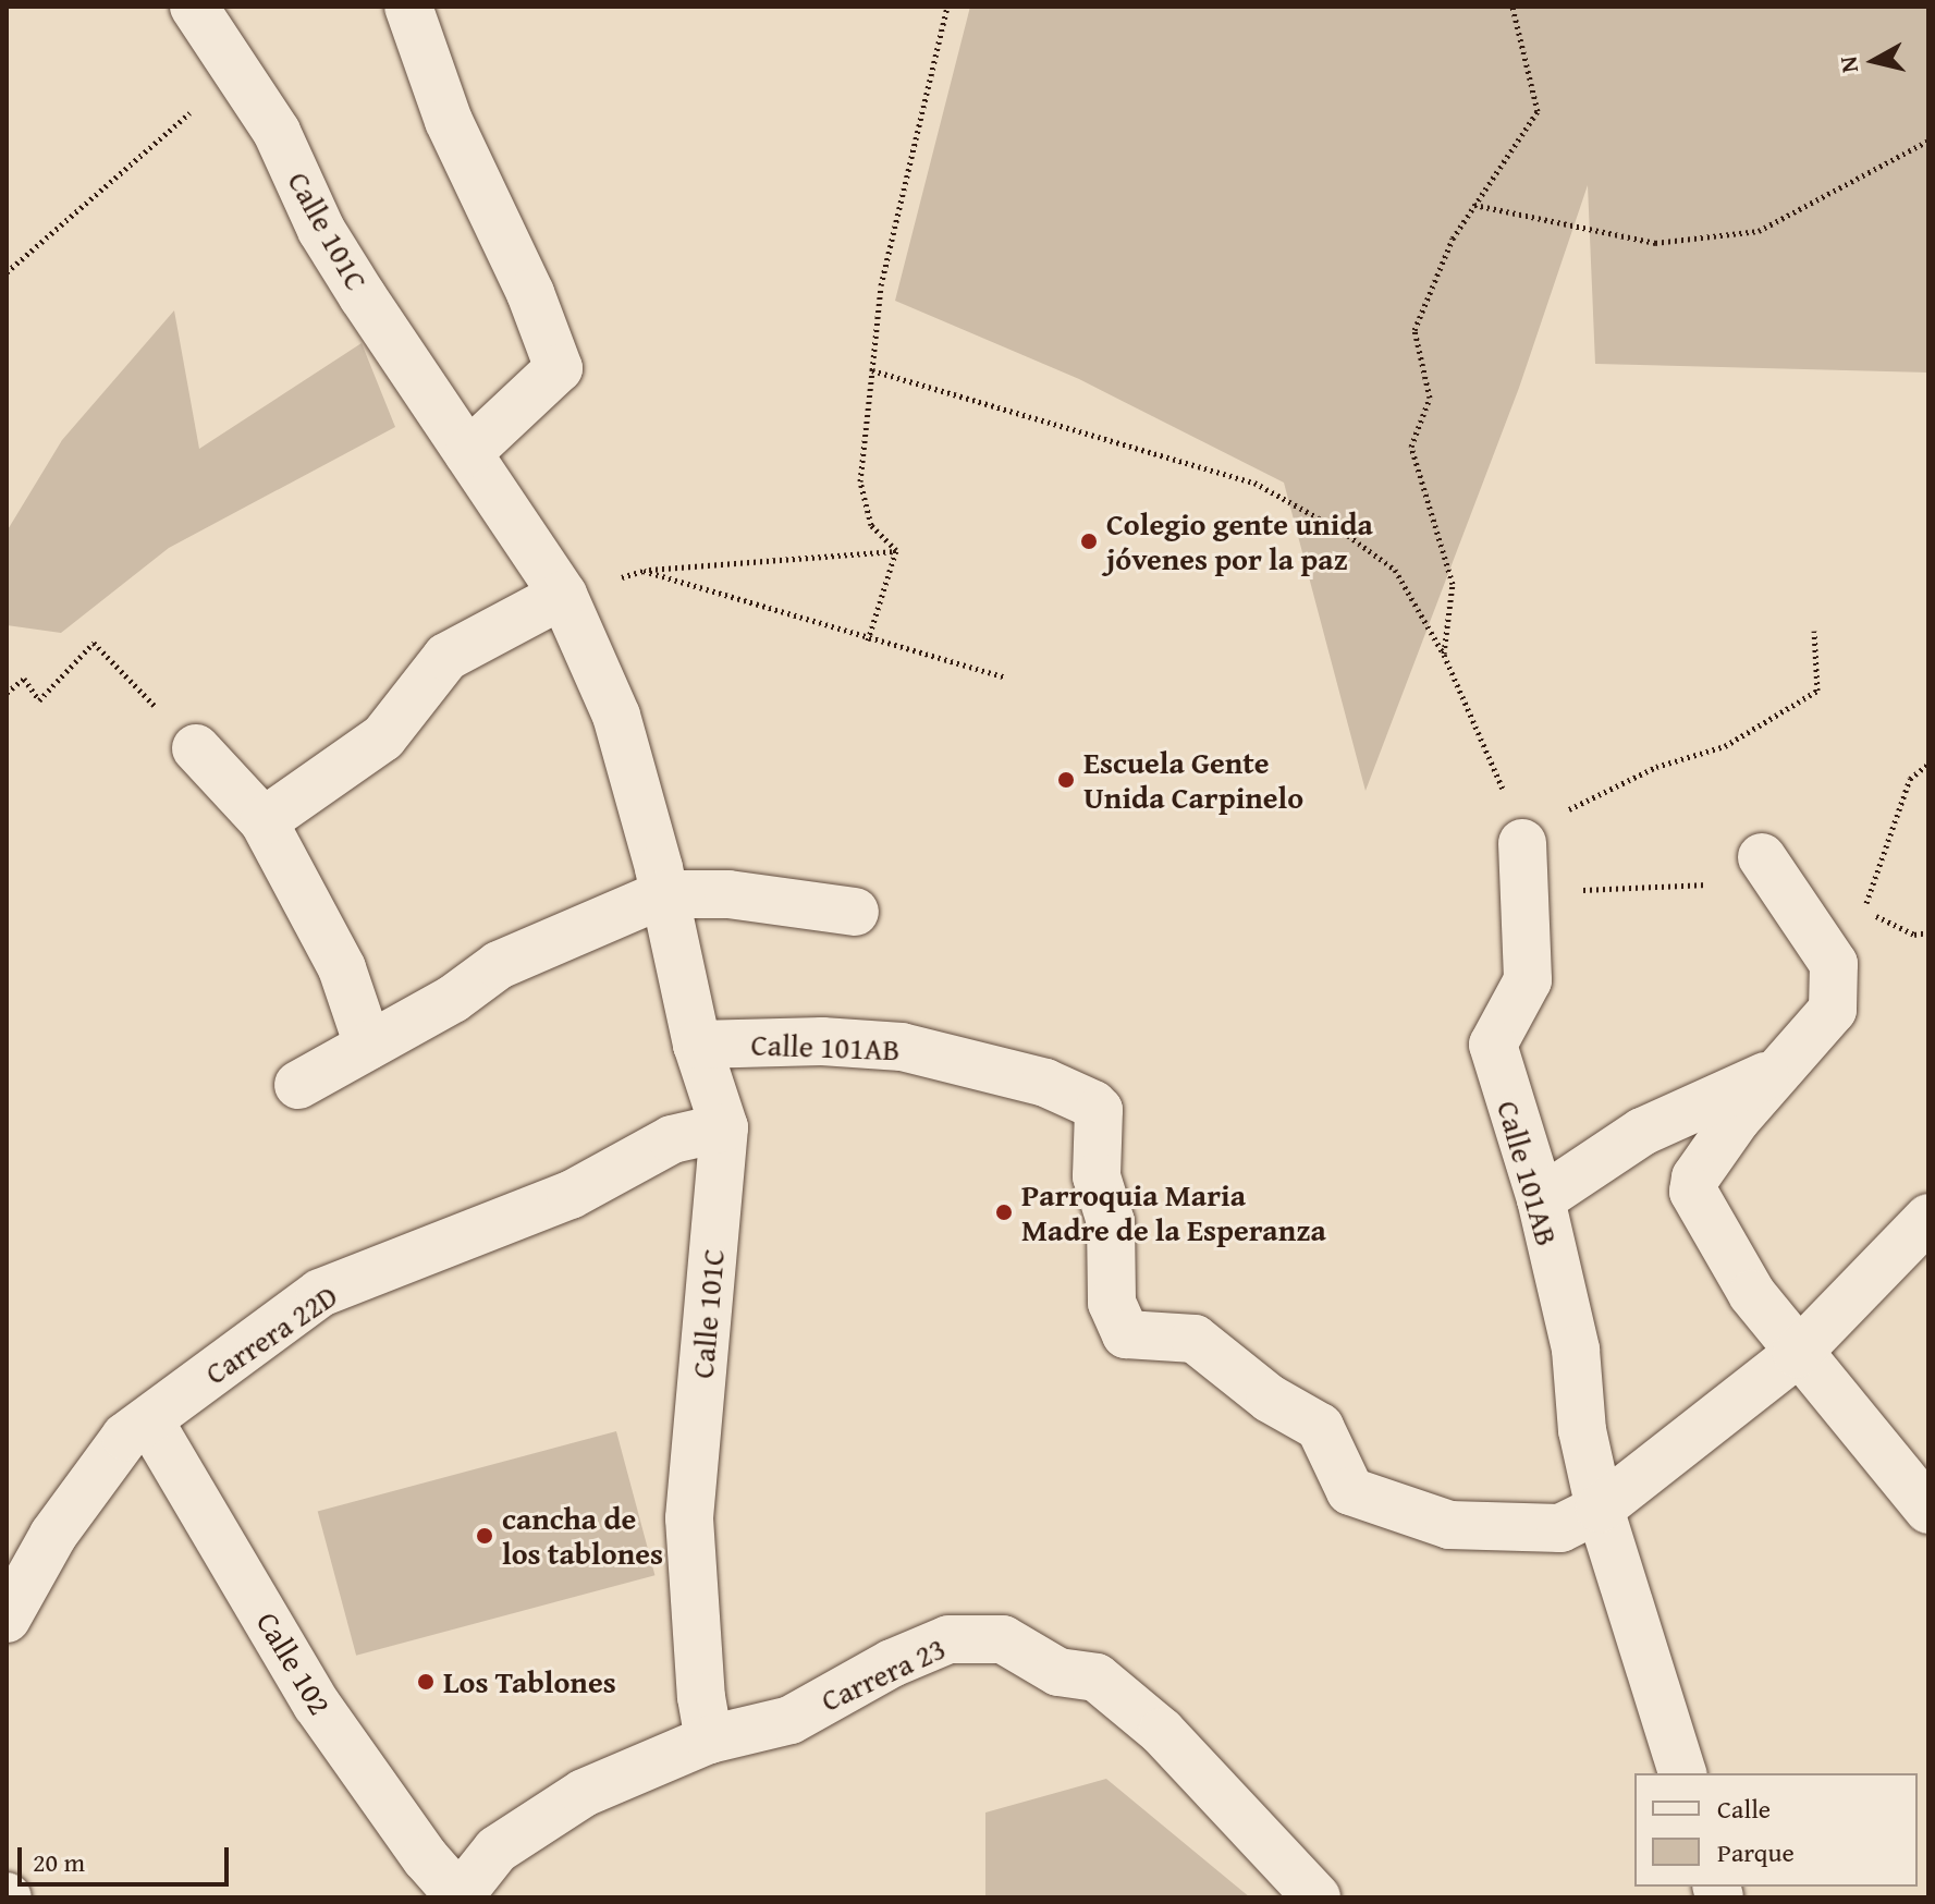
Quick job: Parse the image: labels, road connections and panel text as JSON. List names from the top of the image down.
{
  "streets": {
    "street": [
      "Calle 101C",
      "Calle 101AB",
      "Carrera 22D",
      "Calle 102",
      "Carrera 23"
    ]
  },
  "crossings": [
    ["Calle 101C", "Calle 101AB"],
    ["Calle 101C", "Carrera 22D"],
    ["Calle 101C", "Carrera 23"],
    ["Carrera 22D", "Calle 102"],
    ["Calle 102", "Carrera 23"]
  ],
  "places": [
    "Colegio gente unida jóvenes por la paz",
    "Escuela Gente Unida Carpinelo",
    "Parroquia Maria Madre de la Esperanza",
    "cancha de los tablones",
    "Los Tablones"
  ],
  "legend": ["Calle", "Parque"],
  "scale_bar": "20 m",
  "north": "left"
}
